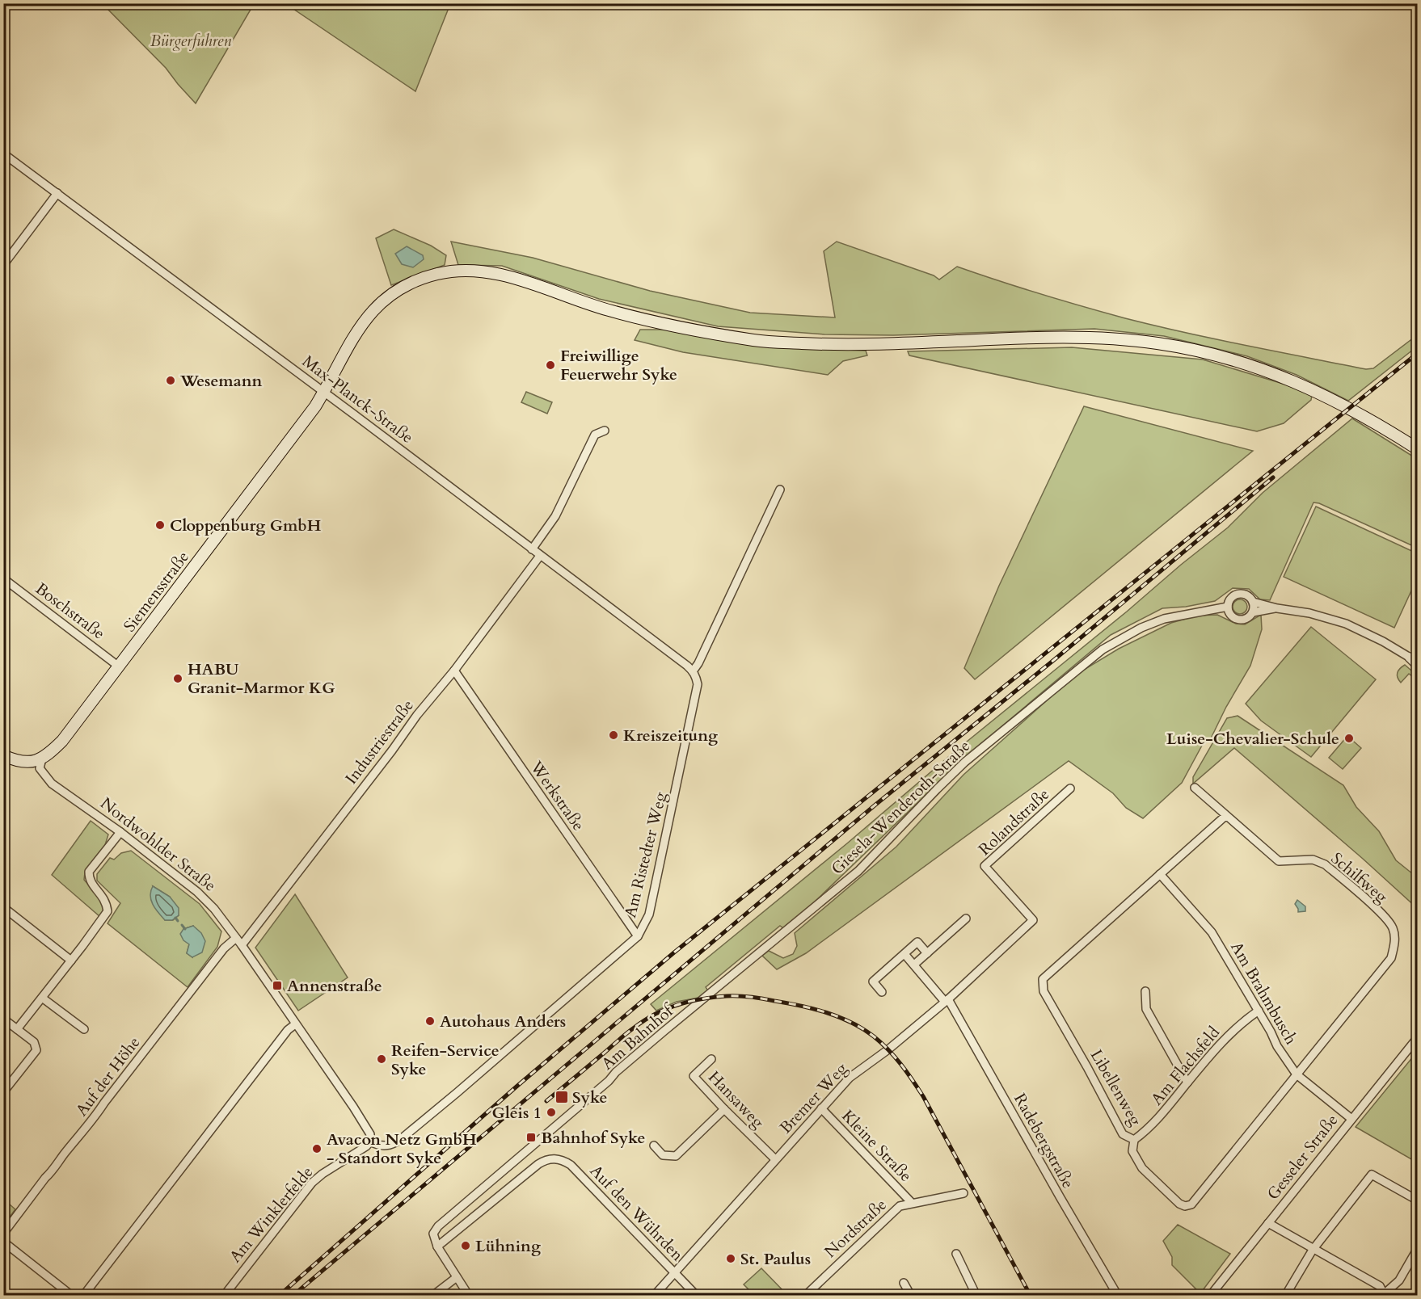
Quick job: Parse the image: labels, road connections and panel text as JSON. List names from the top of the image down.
{
  "streets": {
    "main road": ["Siemensstraße"],
    "street": [
      "Max-Planck-Straße",
      "Boschstraße",
      "Industriestraße",
      "Werkstraße",
      "Giesela-Wenderoth-Straße",
      "Rolandstraße",
      "Nordwohlder Straße",
      "Am Ristedter Weg",
      "Schilfweg",
      "Am Brahmbusch",
      "Am Bahnhof",
      "Am Flachsfeld",
      "Auf der Höhe",
      "Libellenweg",
      "Bremer Weg",
      "Hansaweg",
      "Radebergstraße",
      "Kleine Straße",
      "Gesseler Straße",
      "Auf den Wührden",
      "Am Winklerfelde",
      "Nordstraße"
    ]
  },
  "crossings": [
    ["Max-Planck-Straße", "Siemensstraße"],
    ["Max-Planck-Straße", "Industriestraße"],
    ["Max-Planck-Straße", "Am Ristedter Weg"],
    ["Siemensstraße", "Boschstraße"],
    ["Siemensstraße", "Nordwohlder Straße"],
    ["Industriestraße", "Werkstraße"],
    ["Industriestraße", "Nordwohlder Straße"],
    ["Werkstraße", "Am Ristedter Weg"],
    ["Giesela-Wenderoth-Straße", "Am Bahnhof"],
    ["Rolandstraße", "Bremer Weg"],
    ["Nordwohlder Straße", "Am Ristedter Weg"],
    ["Nordwohlder Straße", "Auf der Höhe"],
    ["Nordwohlder Straße", "Am Winklerfelde"],
    ["Am Ristedter Weg", "Am Winklerfelde"],
    ["Schilfweg", "Am Brahmbusch"],
    ["Schilfweg", "Libellenweg"],
    ["Am Brahmbusch", "Am Flachsfeld"],
    ["Am Brahmbusch", "Libellenweg"],
    ["Am Brahmbusch", "Gesseler Straße"],
    ["Am Bahnhof", "Auf den Wührden"],
    ["Am Flachsfeld", "Libellenweg"],
    ["Bremer Weg", "Hansaweg"],
    ["Bremer Weg", "Radebergstraße"],
    ["Bremer Weg", "Kleine Straße"],
    ["Bremer Weg", "Auf den Wührden"],
    ["Kleine Straße", "Nordstraße"]
  ],
  "parks": ["Bürgerfuhren"],
  "places": {
    "other": [
      "Freiwillige Feuerwehr Syke",
      "Wesemann",
      "Cloppenburg GmbH",
      "HABU Granit-Marmor KG",
      "Kreiszeitung",
      "Luise-Chevalier-Schule",
      "Autohaus Anders",
      "Reifen-Service Syke",
      "Gleis 1",
      "Avacon Netz GmbH - Standort Syke",
      "Lühning",
      "St. Paulus"
    ],
    "transit": ["Annenstraße", "Syke", "Bahnhof Syke"]
  }
}
